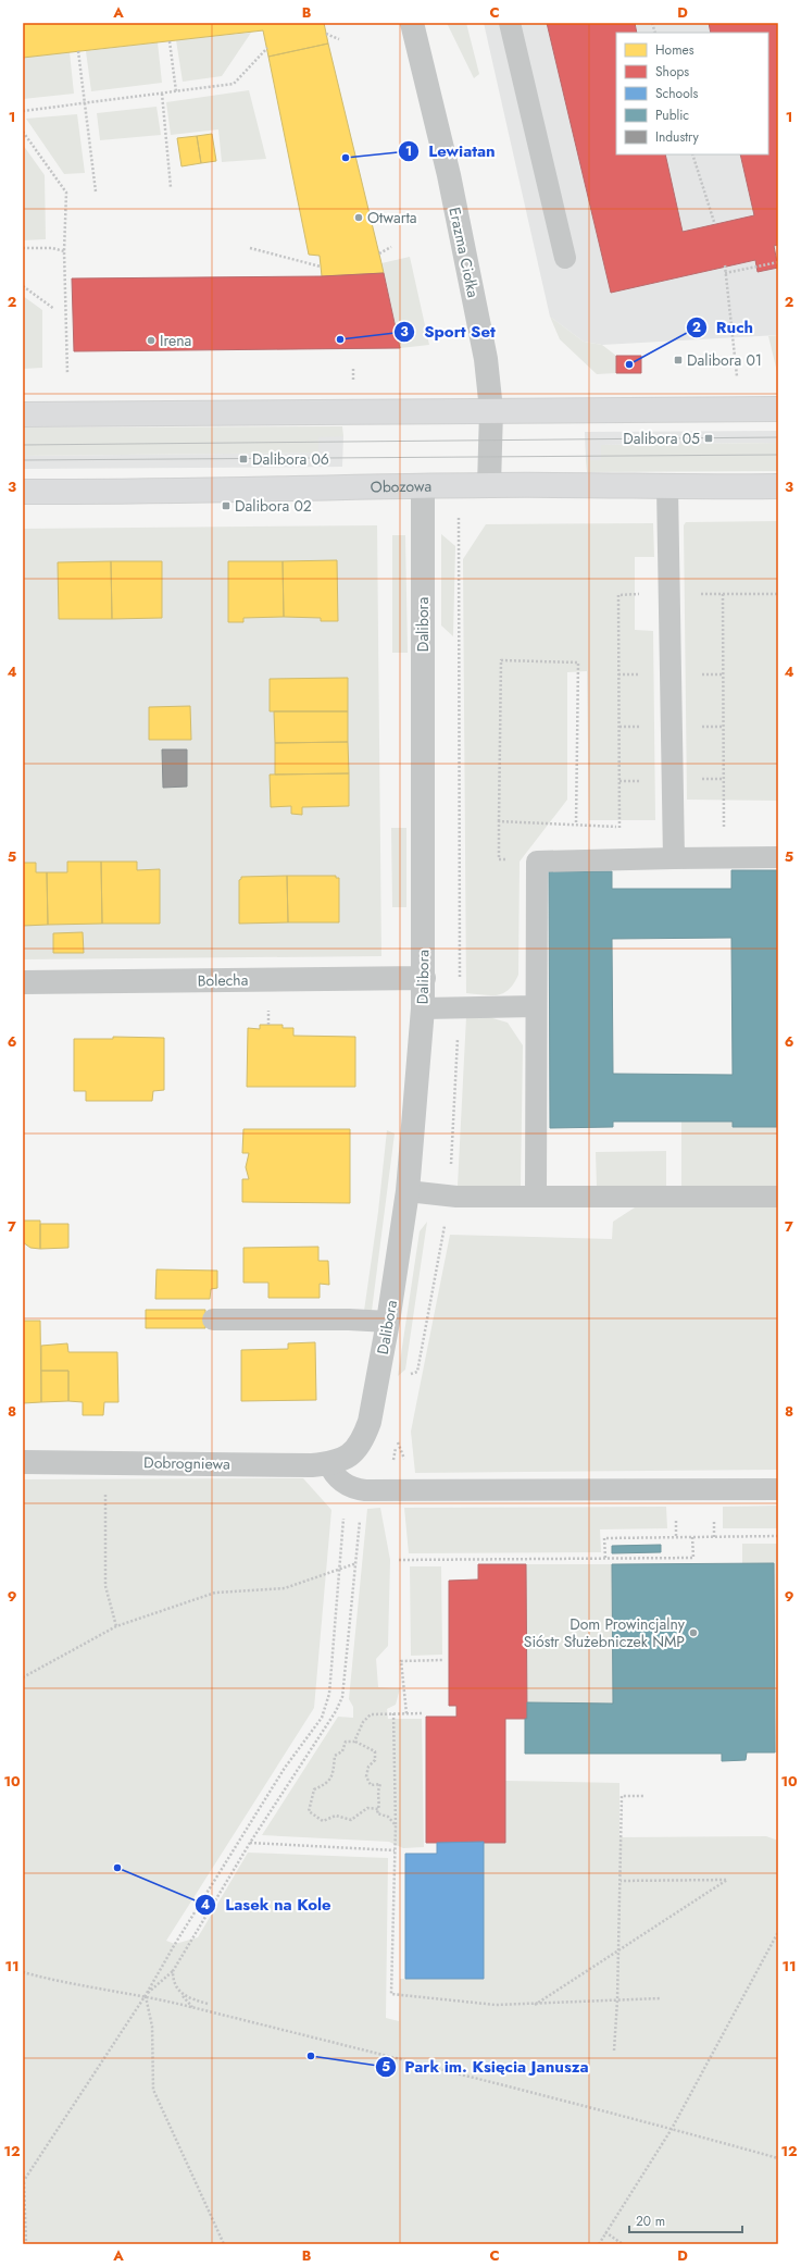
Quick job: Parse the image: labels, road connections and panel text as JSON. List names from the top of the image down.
{
  "streets": {
    "street": [
      "Erazma Ciołka",
      "Obozowa",
      "Dalibora",
      "Bolecha",
      "Dobrogniewa"
    ]
  },
  "crossings": [
    ["Erazma Ciołka", "Obozowa"],
    ["Obozowa", "Dalibora"],
    ["Dalibora", "Bolecha"],
    ["Dalibora", "Dobrogniewa"]
  ],
  "places": {
    "other": [
      "Lewiatan",
      "Otwarta",
      "Sport Set",
      "Irena",
      "Ruch",
      "Dom Prowincjalny Sióstr Służebniczek NMP",
      "Lasek na Kole",
      "Park im. Księcia Janusza"
    ],
    "transit": [
      "Dalibora 01",
      "Dalibora 05",
      "Dalibora 06",
      "Dalibora 02"
    ]
  },
  "legend": [
    "Homes",
    "Shops",
    "Schools",
    "Public",
    "Industry"
  ],
  "scale_bar": "20 m",
  "grid": {
    "columns": [
      "A",
      "B",
      "C",
      "D"
    ],
    "rows": [
      "1",
      "2",
      "3",
      "4",
      "5",
      "6",
      "7",
      "8",
      "9",
      "10",
      "11",
      "12"
    ]
  }
}
